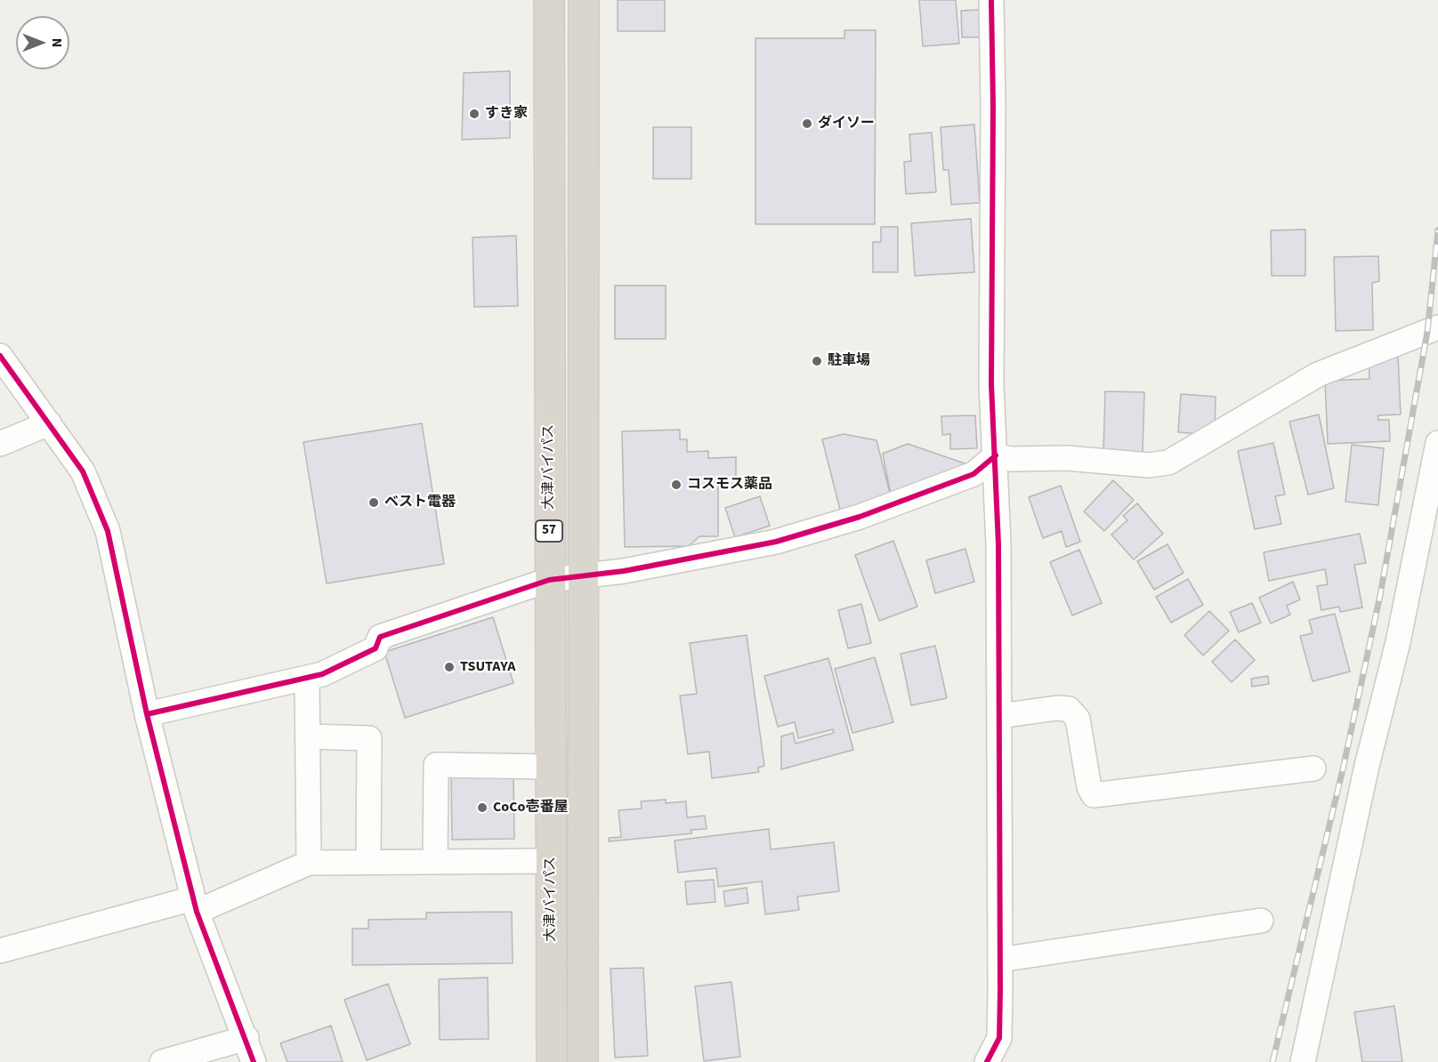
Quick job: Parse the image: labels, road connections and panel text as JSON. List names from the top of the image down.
{
  "streets": {
    "highway": ["大津バイパス", "57"]
  },
  "places": [
    "すき家",
    "ダイソー",
    "駐車場",
    "コスモス薬品",
    "ベスト電器",
    "TSUTAYA",
    "CoCo壱番屋"
  ],
  "north": "right"
}
